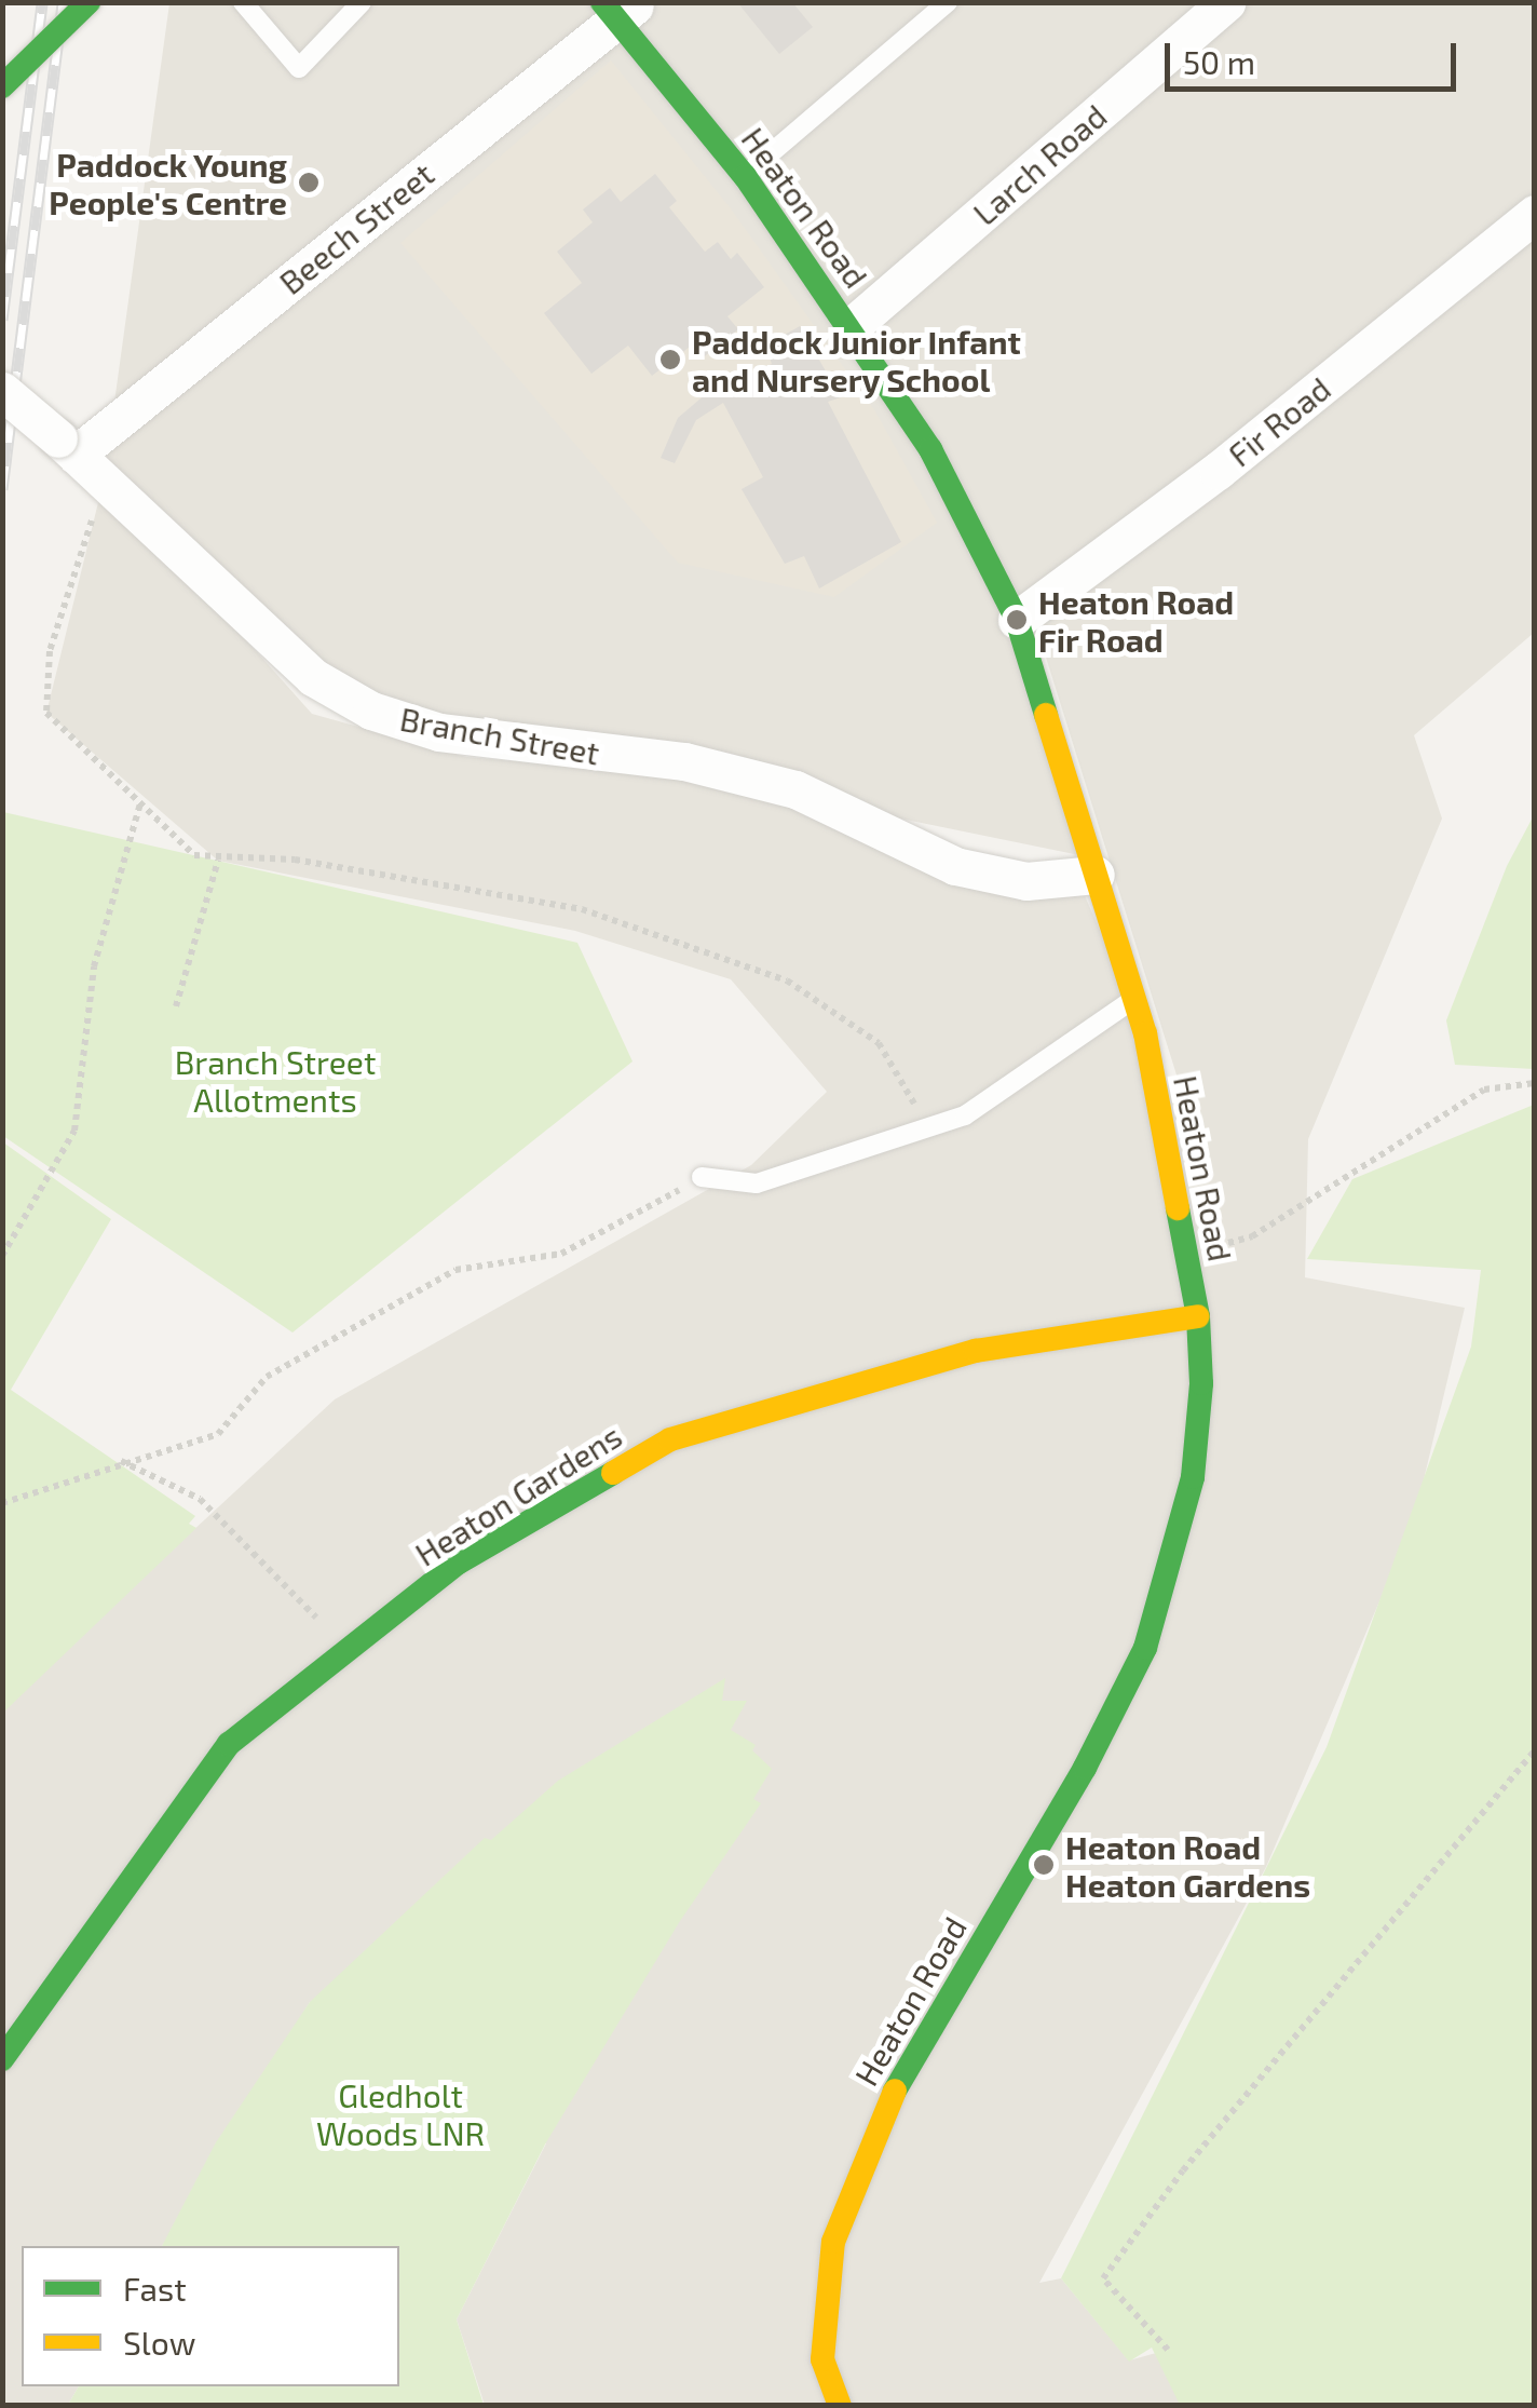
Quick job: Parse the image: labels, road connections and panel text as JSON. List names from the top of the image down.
{
  "streets": {
    "street": [
      "Larch Road",
      "Heaton Road",
      "Beech Street",
      "Fir Road",
      "Branch Street",
      "Heaton Gardens"
    ]
  },
  "crossings": [
    ["Larch Road", "Heaton Road"],
    ["Heaton Road", "Beech Street"],
    ["Heaton Road", "Fir Road"],
    ["Heaton Road", "Branch Street"],
    ["Heaton Road", "Heaton Gardens"],
    ["Beech Street", "Branch Street"]
  ],
  "parks": ["Branch Street Allotments", "Gledholt Woods LNR"],
  "places": [
    "Paddock Young People's Centre",
    "Paddock Junior Infant and Nursery School",
    "Heaton Road Fir Road",
    "Heaton Road Heaton Gardens"
  ],
  "legend": ["Fast", "Slow"],
  "scale_bar": "50 m"
}
